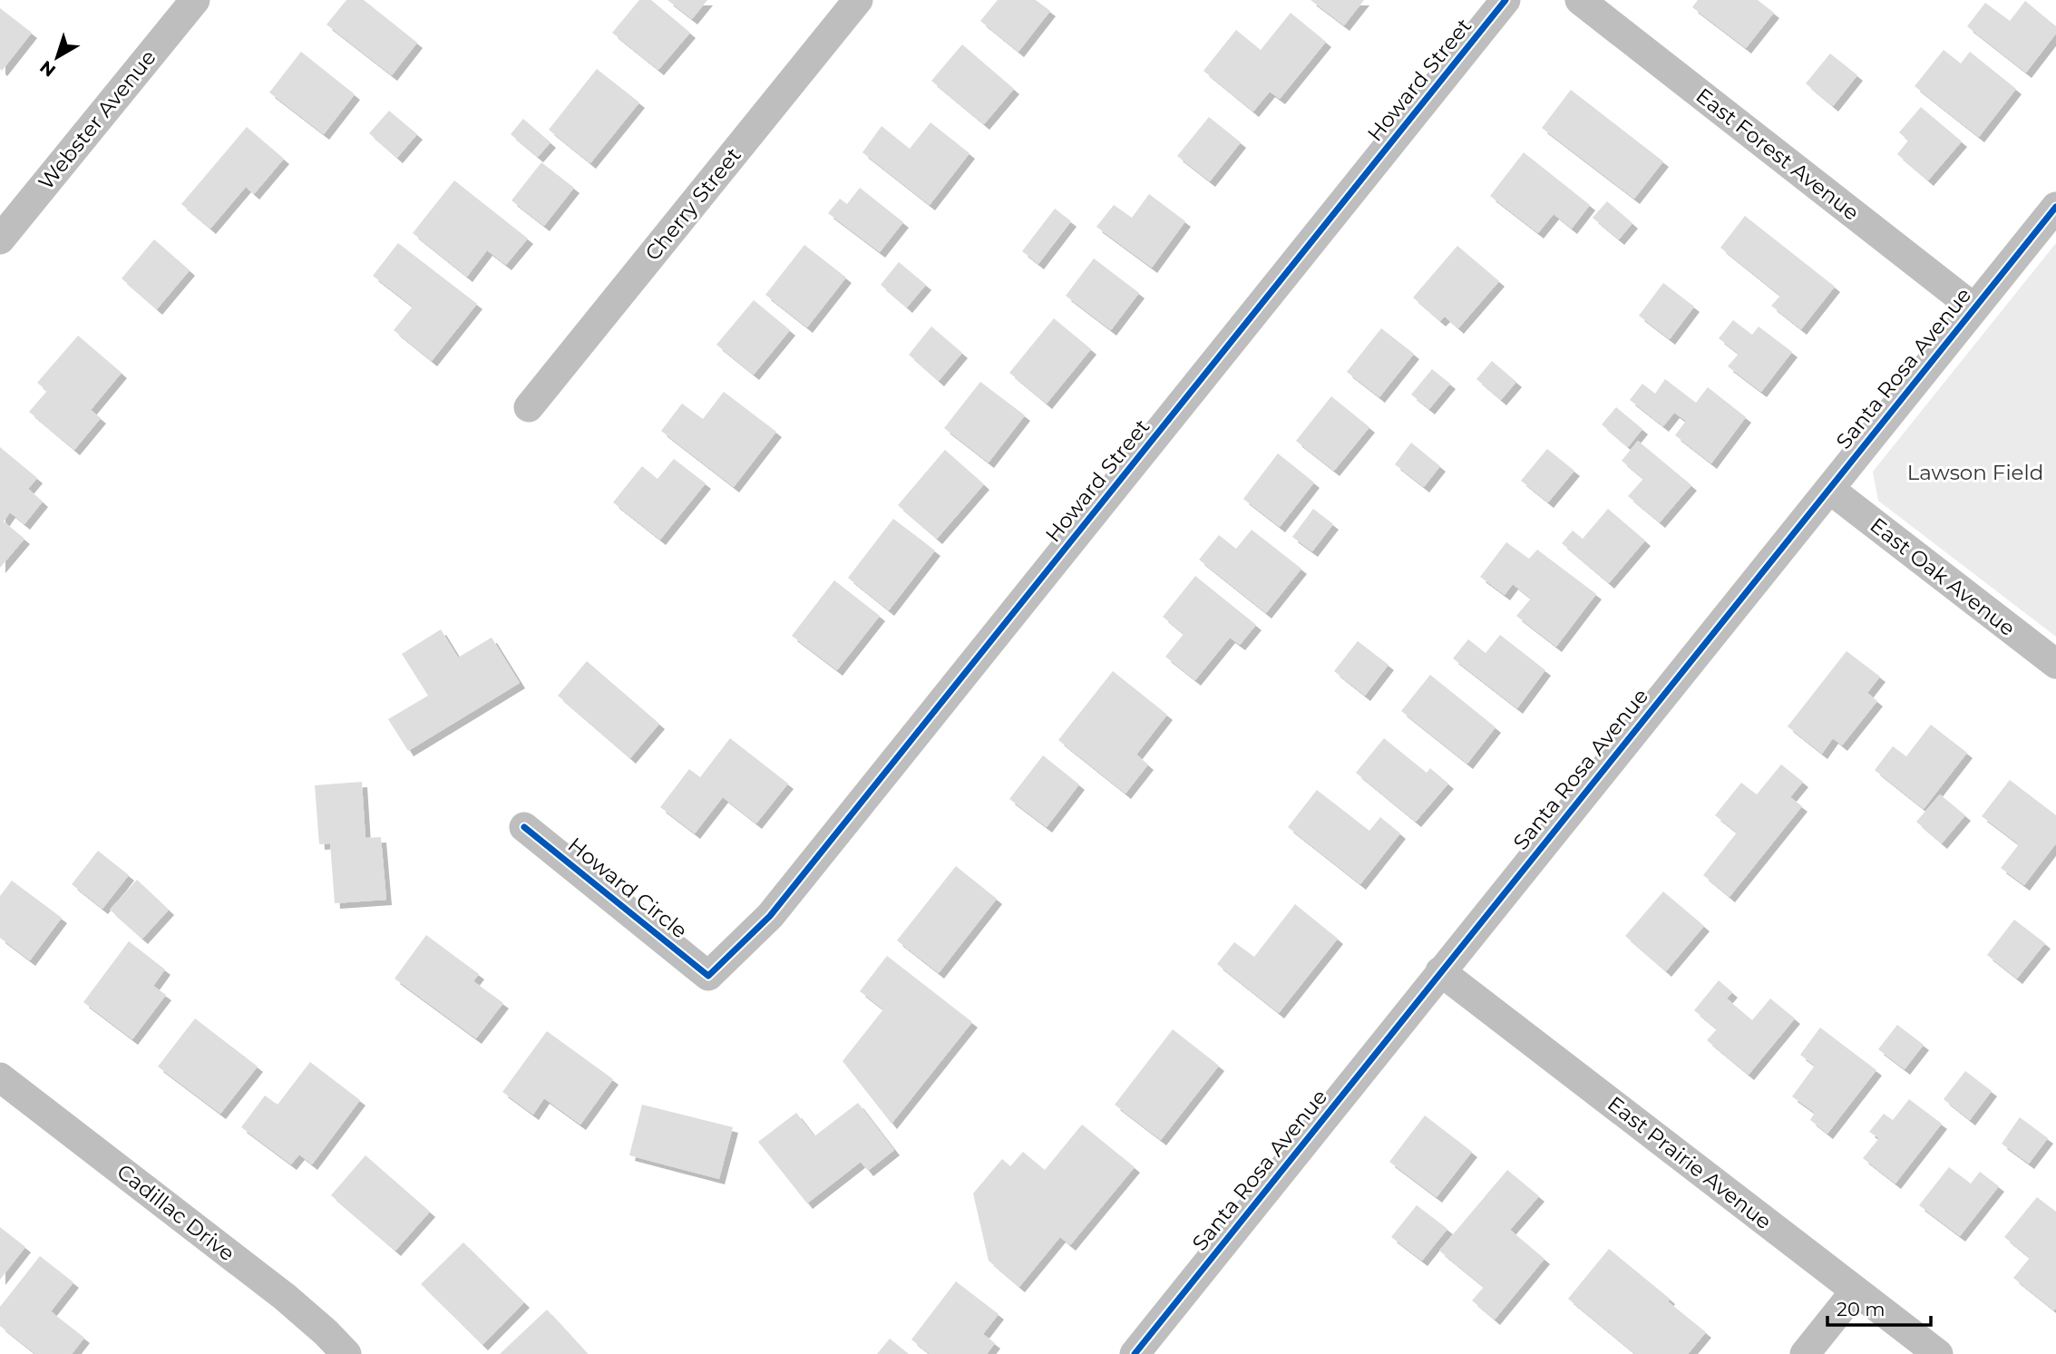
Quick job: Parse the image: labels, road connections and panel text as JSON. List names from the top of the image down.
{
  "streets": {
    "street": [
      "Howard Street",
      "Webster Avenue",
      "East Forest Avenue",
      "Cherry Street",
      "Santa Rosa Avenue",
      "East Oak Avenue",
      "Howard Circle",
      "East Prairie Avenue",
      "Cadillac Drive"
    ]
  },
  "crossings": [
    ["Howard Street", "Howard Circle"],
    ["East Forest Avenue", "Santa Rosa Avenue"],
    ["Santa Rosa Avenue", "East Oak Avenue"],
    ["Santa Rosa Avenue", "East Prairie Avenue"]
  ],
  "parks": ["Lawson Field"],
  "scale_bar": "20 m",
  "north": "bottom left"
}
